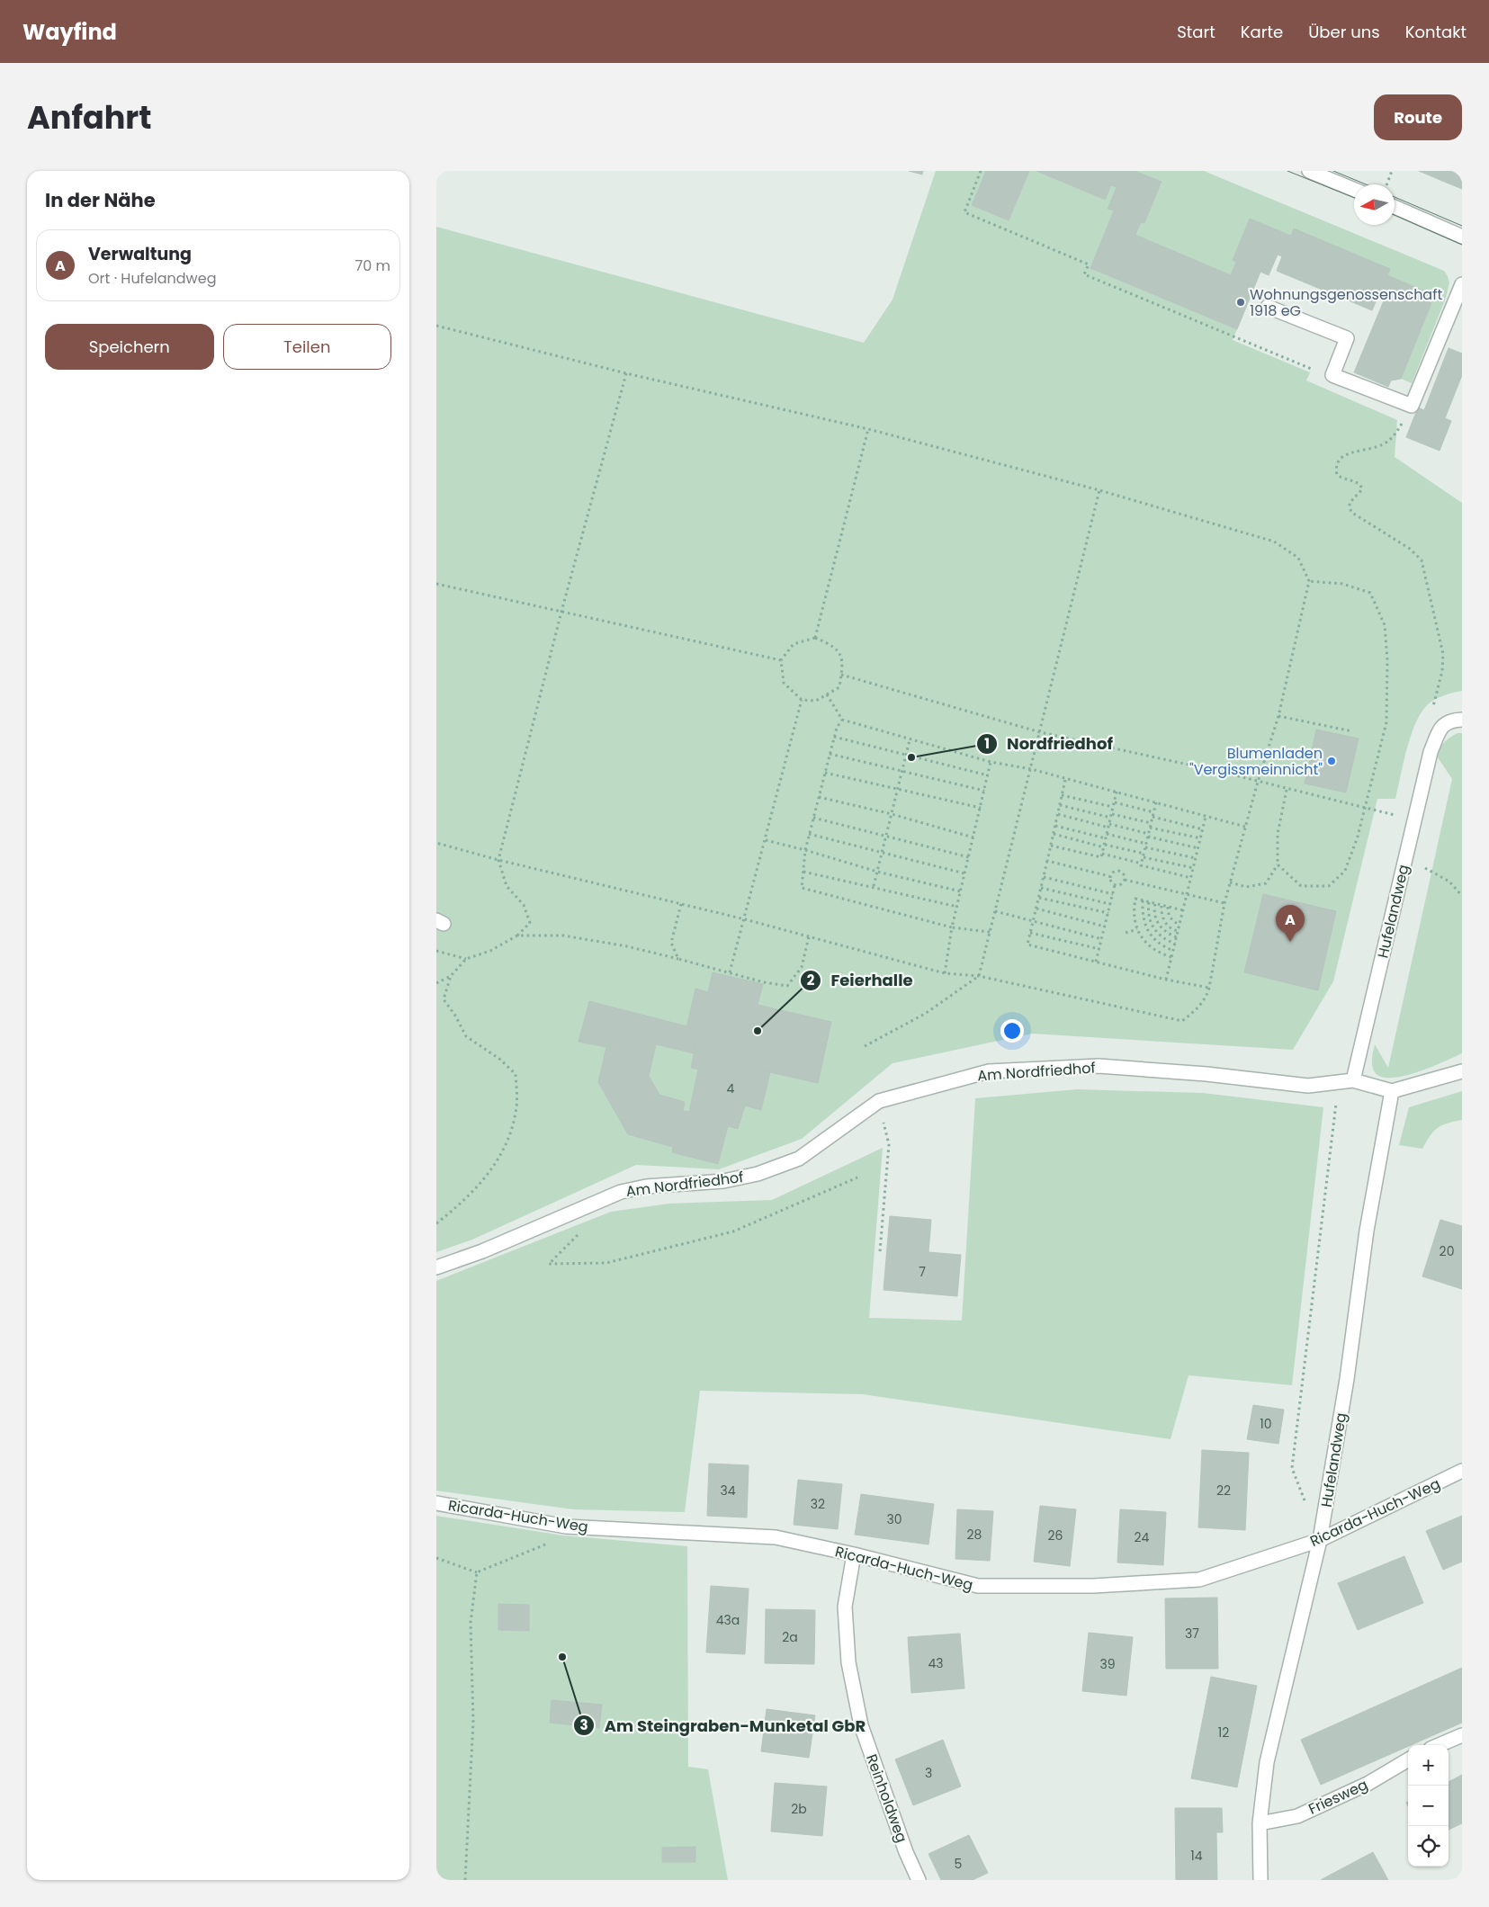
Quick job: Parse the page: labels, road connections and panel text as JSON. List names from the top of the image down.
{
  "streets": {
    "street": [
      "Hufelandweg",
      "Am Nordfriedhof",
      "Ricarda-Huch-Weg",
      "Friesweg",
      "Reinholdweg"
    ]
  },
  "crossings": [
    ["Hufelandweg", "Am Nordfriedhof"],
    ["Hufelandweg", "Ricarda-Huch-Weg"],
    ["Hufelandweg", "Friesweg"],
    ["Ricarda-Huch-Weg", "Reinholdweg"]
  ],
  "places": [
    "Wohnungsgenossenschaft 1918 eG",
    "Nordfriedhof",
    "Blumenladen \"Vergissmeinnicht\"",
    "Feierhalle",
    "Am Steingraben-Munketal GbR"
  ],
  "house_numbers": [
    "4",
    "20",
    "7",
    "10",
    "34",
    "22",
    "32",
    "30",
    "28",
    "26",
    "24",
    "43a",
    "37",
    "2a",
    "43",
    "39",
    "12",
    "3",
    "2b",
    "14",
    "5"
  ],
  "north": "left",
  "page": {
    "header": "Wayfind",
    "nav": [
      "Start",
      "Karte",
      "Über uns",
      "Kontakt"
    ],
    "title": "Anfahrt",
    "buttons": [
      "Route",
      ["Speichern", "Teilen"]
    ],
    "heading": "In der Nähe",
    "list": [
      {
        "mark": "A",
        "name": "Verwaltung",
        "note": "Ort · Hufelandweg",
        "value": "70 m"
      }
    ],
    "pins": "A",
    "map_buttons": ["+", "−"]
  }
}
